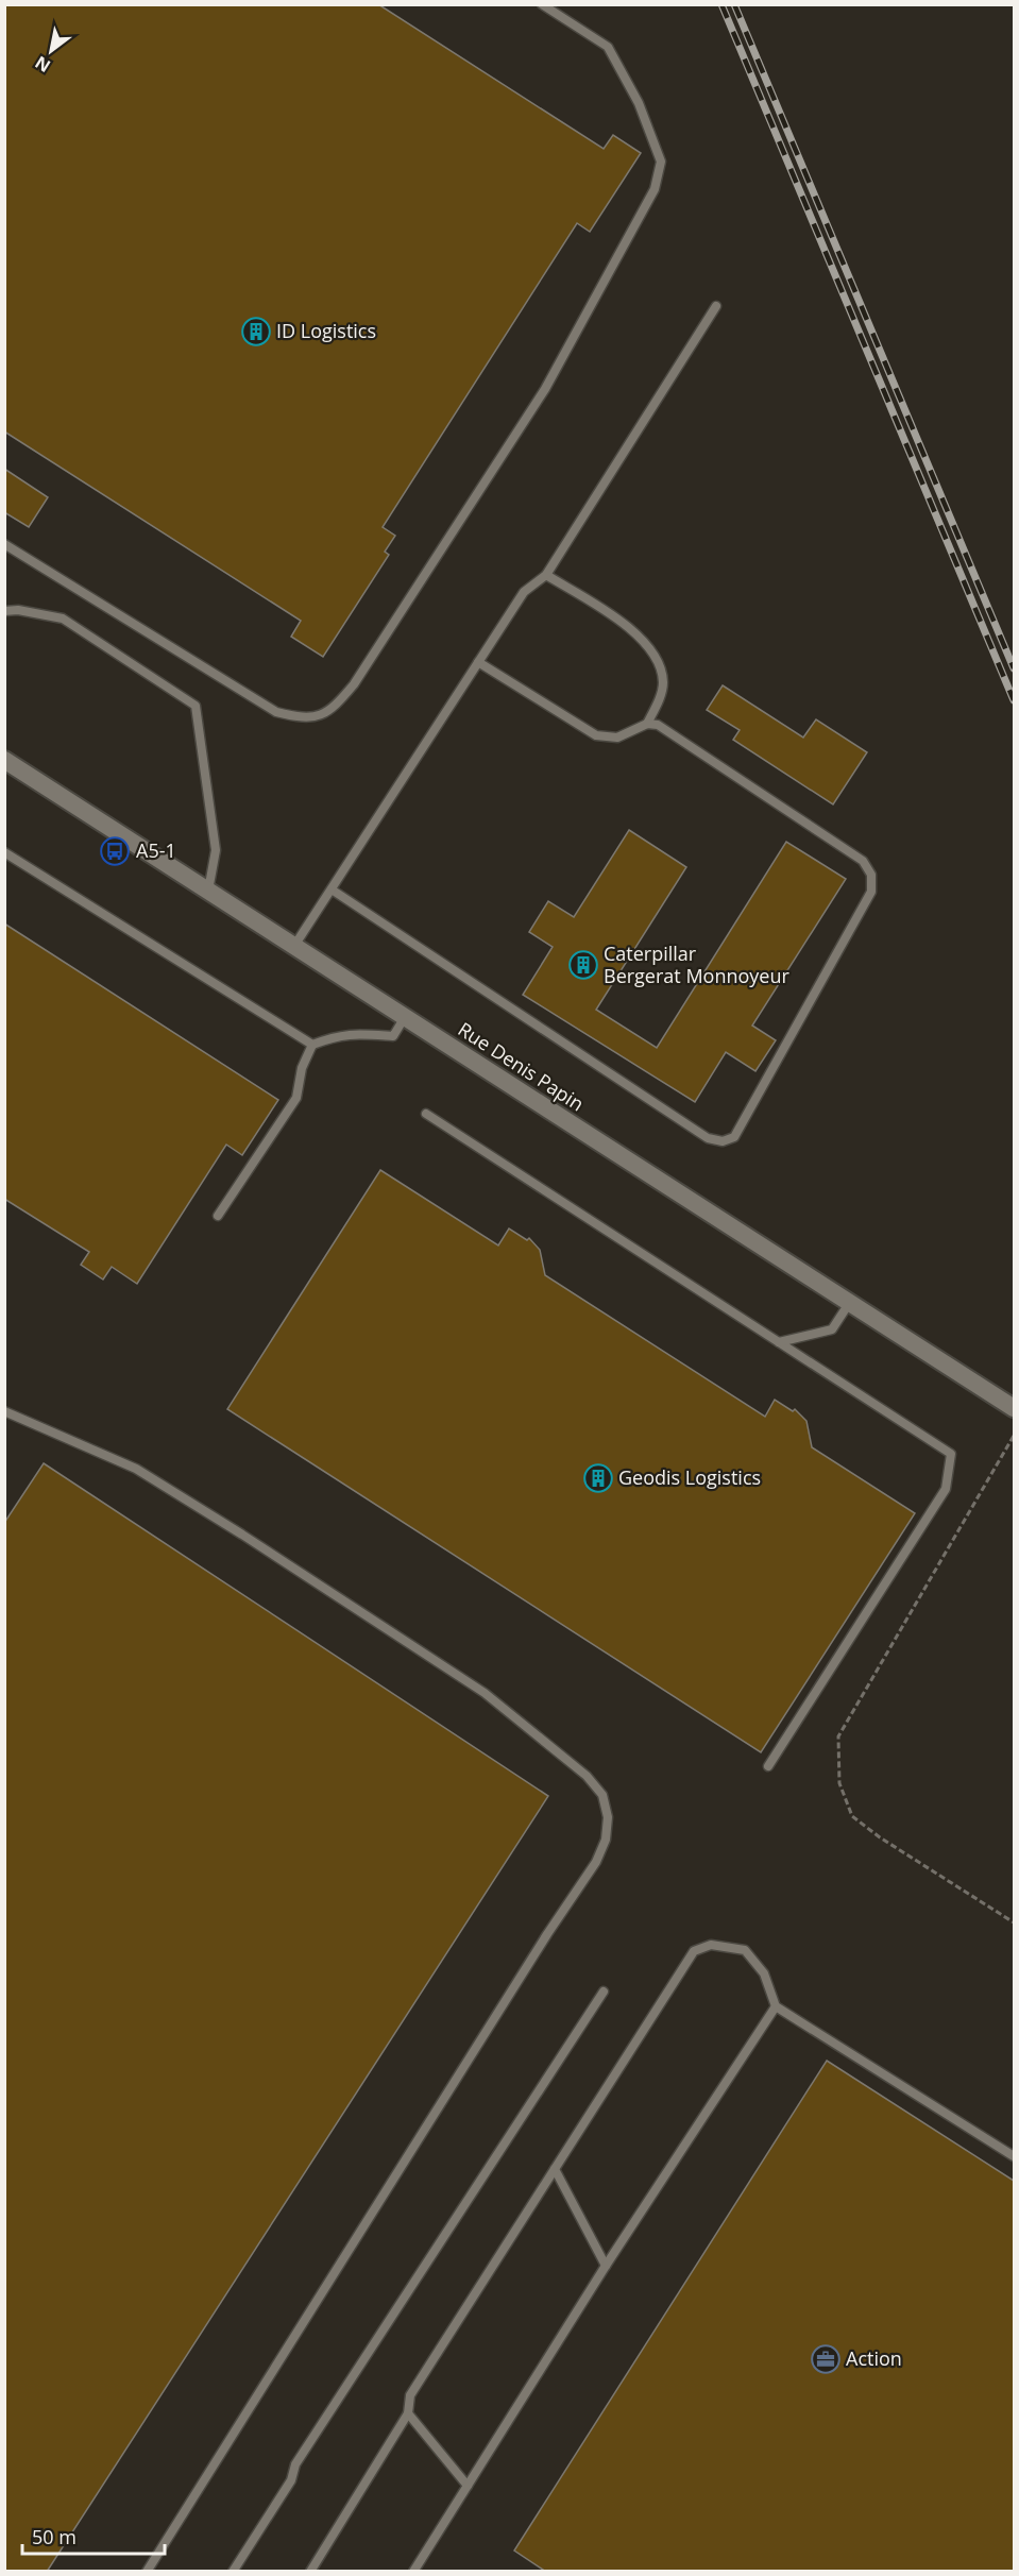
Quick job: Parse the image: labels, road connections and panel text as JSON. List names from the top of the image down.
{
  "streets": {
    "street": ["Rue Denis Papin"]
  },
  "places": {
    "building": ["ID Logistics", "Caterpillar Bergerat Monnoyeur", "Geodis Logistics"],
    "bus stop": ["A5-1"],
    "office": ["Action"]
  },
  "scale_bar": "50 m",
  "north": "bottom left"
}
